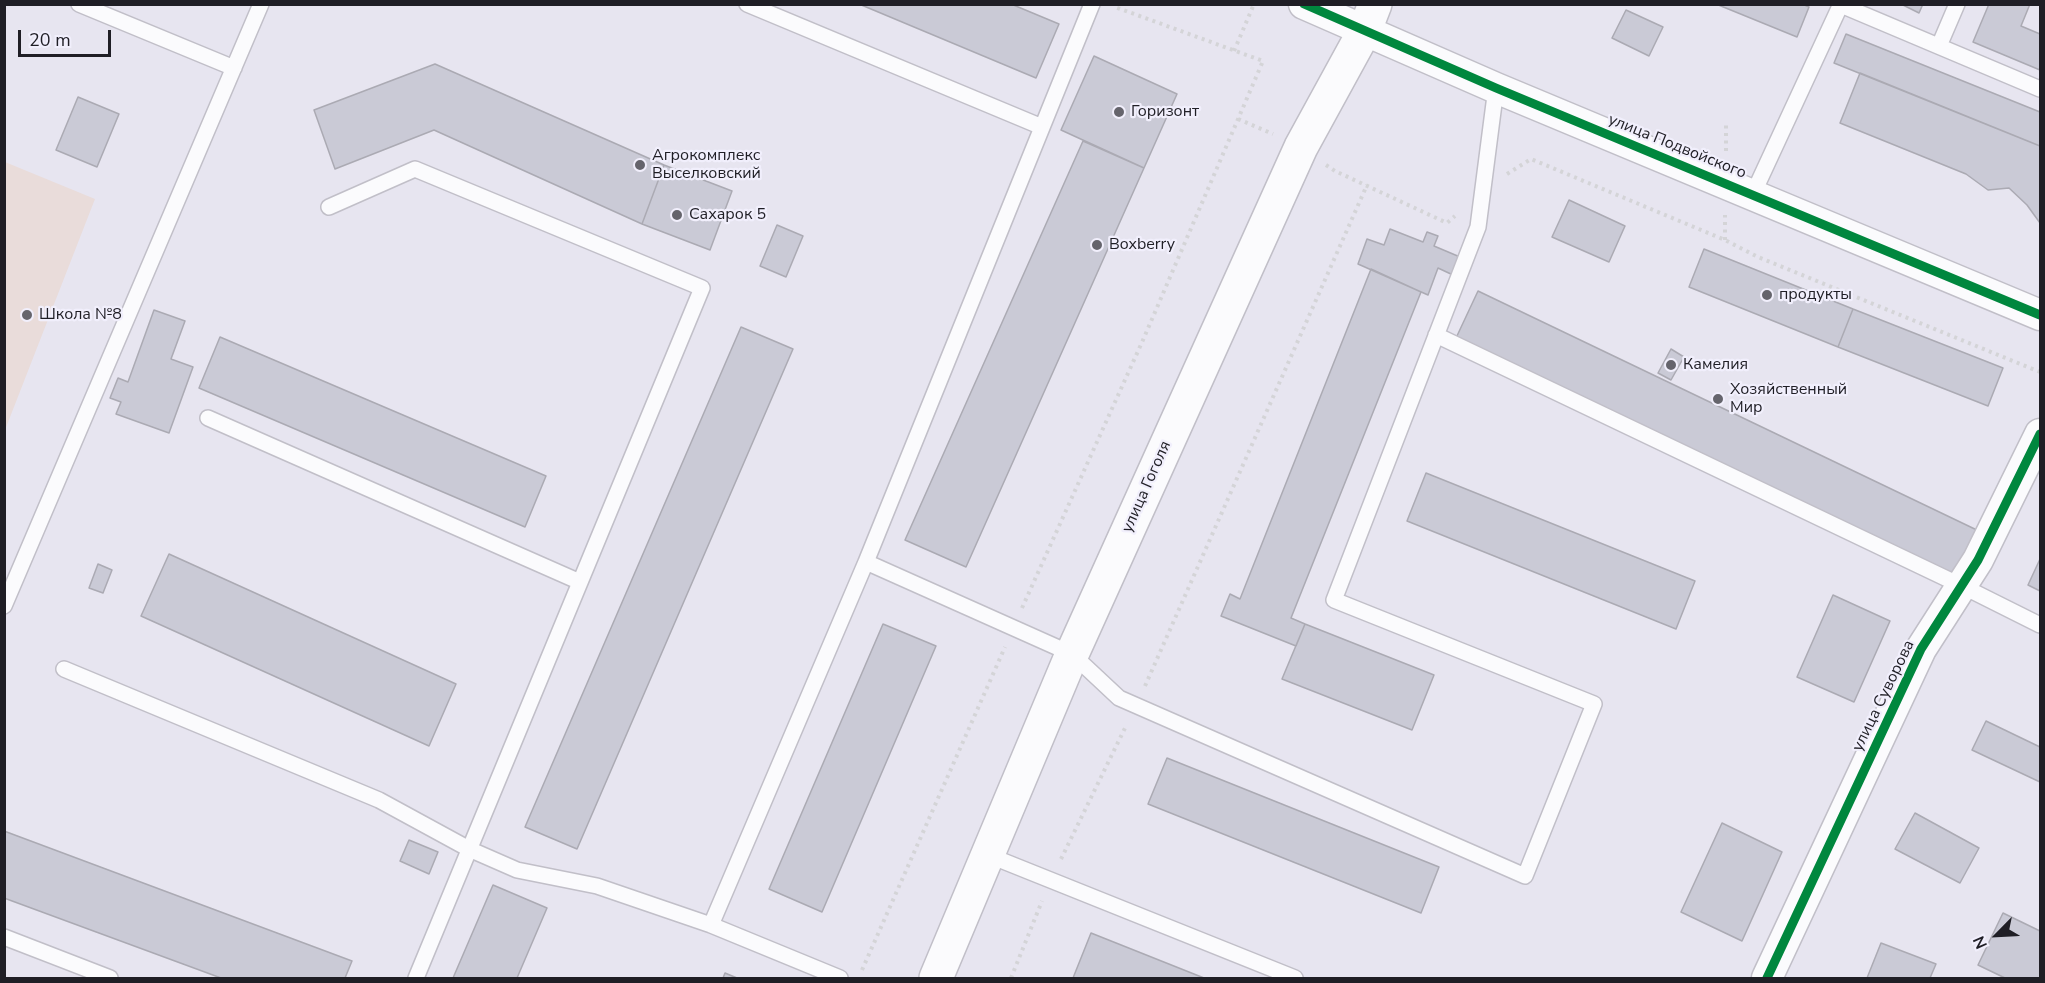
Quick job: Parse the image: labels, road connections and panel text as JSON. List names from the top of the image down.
{
  "streets": {
    "main road": ["улица Гоголя"],
    "street": ["улица Подвойского", "улица Суворова"]
  },
  "crossings": [
    ["улица Подвойского", "улица Гоголя"]
  ],
  "places": [
    "Горизонт",
    "Агрокомплекс Выселковский",
    "Сахарок 5",
    "Boxberry",
    "продукты",
    "Школа №8",
    "Камелия",
    "Хозяйственный Мир"
  ],
  "scale_bar": "20 m",
  "north": "bottom left"
}
